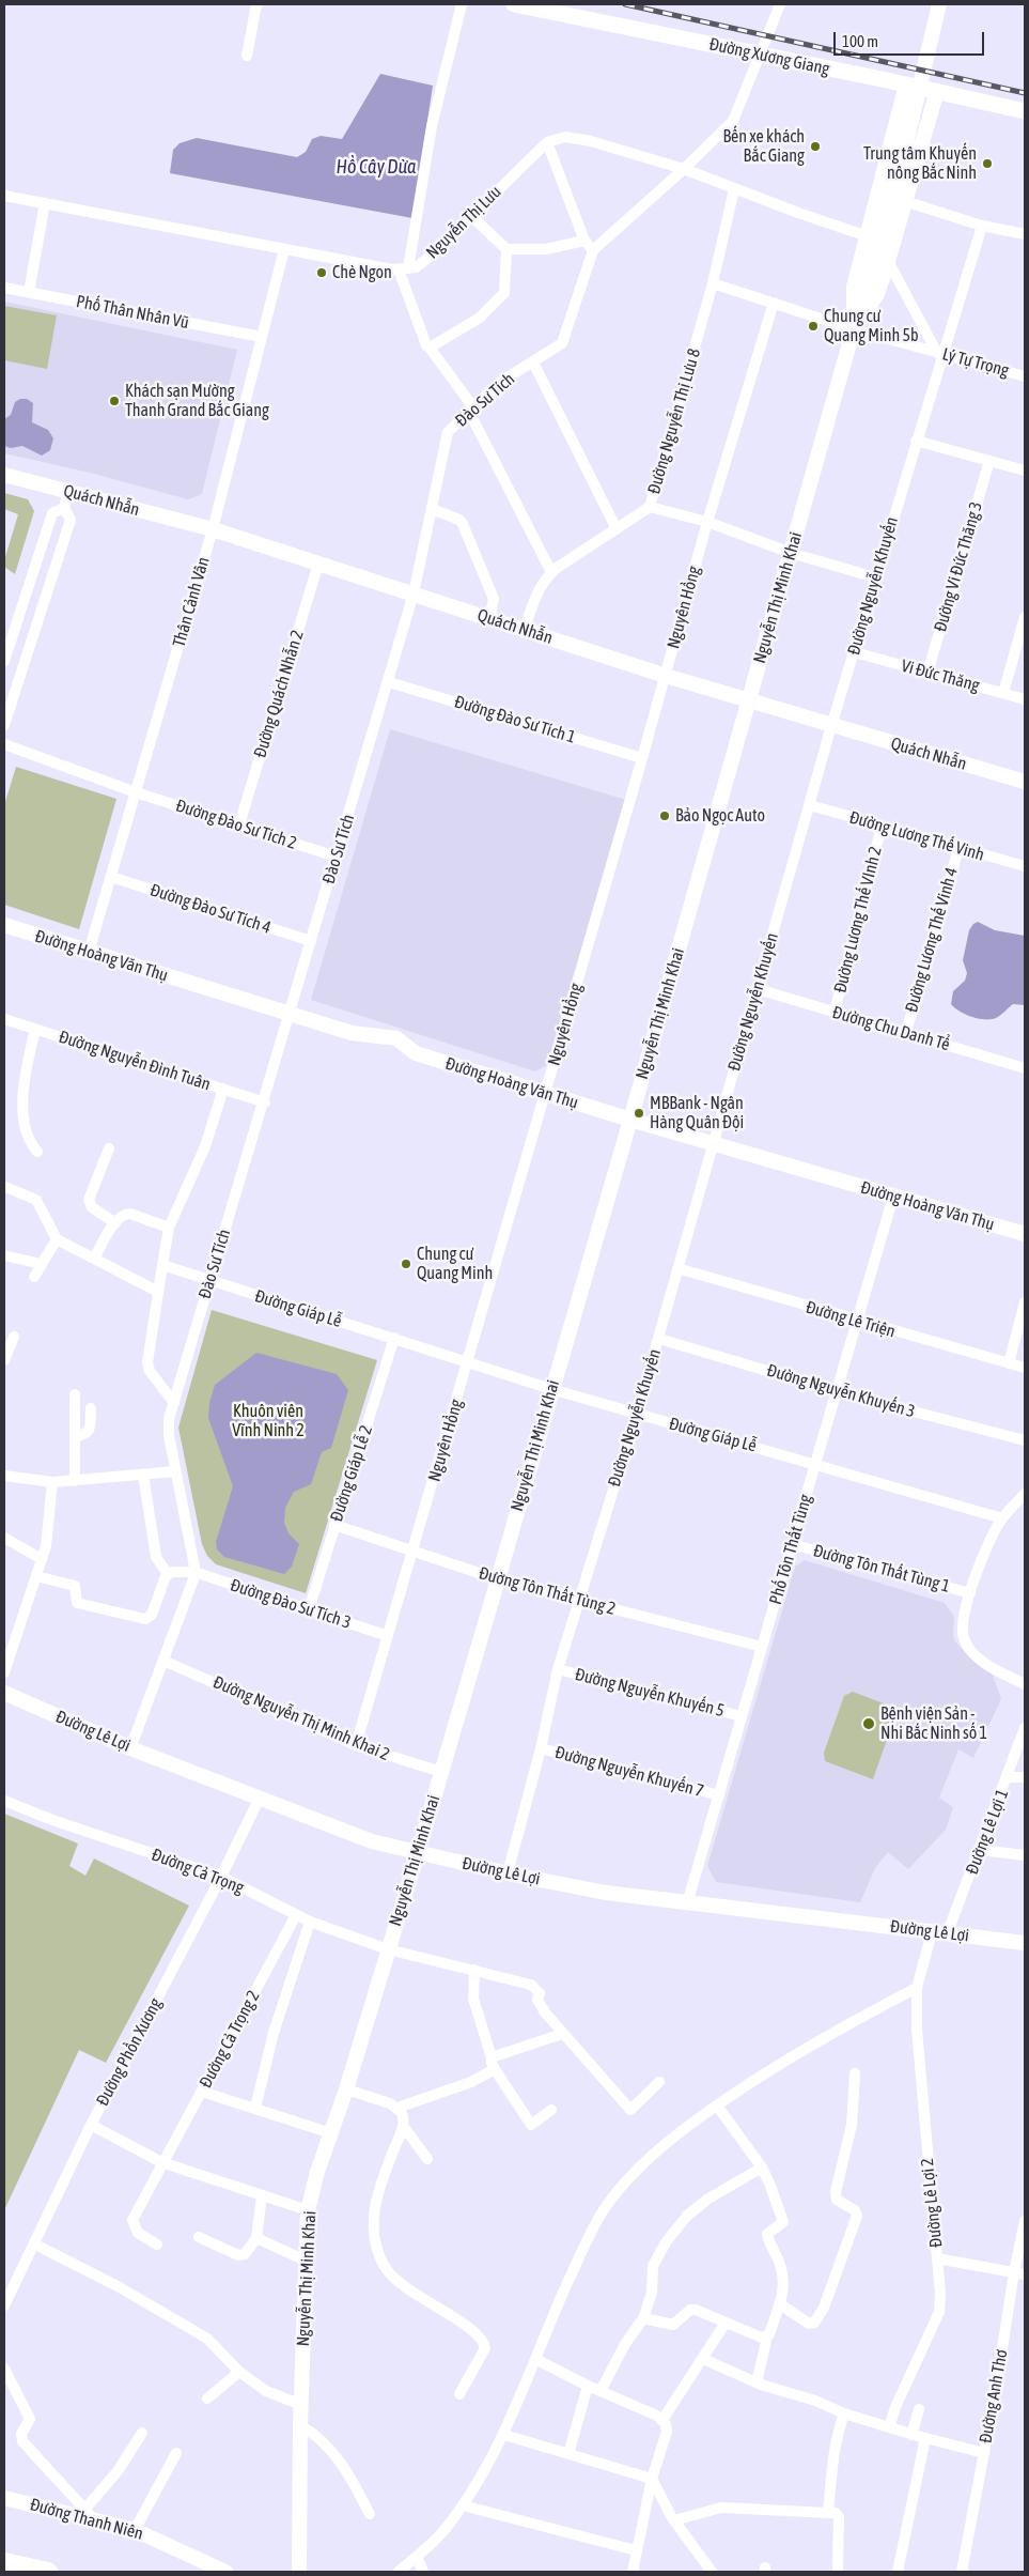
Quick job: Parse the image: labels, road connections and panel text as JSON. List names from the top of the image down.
{
  "streets": {
    "main road": [
      "Đường Xương Giang",
      "Quách Nhẫn",
      "Nguyễn Thị Minh Khai",
      "Đường Hoàng Văn Thụ",
      "Đường Lê Lợi",
      "Đường Thanh Niên"
    ],
    "street": [
      "Nguyễn Thị Lưu",
      "Phố Thân Nhân Vũ",
      "Lý Tự Trọng",
      "Đào Sư Tích",
      "Đường Nguyễn Thị Lưu 8",
      "Đường Vi Đức Thăng 3",
      "Đường Nguyễn Khuyến",
      "Thân Cảnh Vân",
      "Nguyên Hồng",
      "Vi Đức Thăng",
      "Đường Quách Nhẫn 2",
      "Đường Đào Sư Tích 1",
      "Đường Đào Sư Tích 2",
      "Đường Lương Thế Vinh",
      "Đường Đào Sư Tích 4",
      "Đường Lương Thế VInh 2",
      "Đường Lương Thế Vinh 4",
      "Đường Chu Danh Tể",
      "Đường Nguyễn Đình Tuân",
      "Đường Giáp Lễ",
      "Đường Lê Triện",
      "Đường Nguyễn Khuyến 3",
      "Đường Giáp Lễ 2",
      "Phố Tôn Thất Tùng",
      "Đường Tôn Thất Tùng 1",
      "Đường Tôn Thất Tùng 2",
      "Đường Đào Sư Tích 3",
      "Đường Nguyễn Khuyến 5",
      "Đường Nguyễn Thị Minh Khai 2",
      "Đường Nguyễn Khuyến 7",
      "Đường Lê Lợi 1",
      "Đường Cả Trọng",
      "Đường Cả Trọng 2",
      "Đường Phồn Xương",
      "Đường Lê Lợi 2",
      "Đường Anh Thơ"
    ]
  },
  "crossings": [
    ["Phố Thân Nhân Vũ", "Thân Cảnh Vân"],
    ["Lý Tự Trọng", "Đường Nguyễn Thị Lưu 8"],
    ["Lý Tự Trọng", "Đường Nguyễn Khuyến"],
    ["Lý Tự Trọng", "Nguyễn Thị Minh Khai"],
    ["Lý Tự Trọng", "Nguyên Hồng"],
    ["Đào Sư Tích", "Quách Nhẫn"],
    ["Đào Sư Tích", "Đường Đào Sư Tích 1"],
    ["Đào Sư Tích", "Đường Đào Sư Tích 2"],
    ["Đào Sư Tích", "Đường Đào Sư Tích 4"],
    ["Đào Sư Tích", "Đường Hoàng Văn Thụ"],
    ["Đào Sư Tích", "Đường Nguyễn Đình Tuân"],
    ["Đào Sư Tích", "Đường Giáp Lễ"],
    ["Đào Sư Tích", "Đường Đào Sư Tích 3"],
    ["Đào Sư Tích", "Đường Nguyễn Thị Minh Khai 2"],
    ["Đào Sư Tích", "Đường Lê Lợi"],
    ["Đường Nguyễn Thị Lưu 8", "Quách Nhẫn"],
    ["Quách Nhẫn", "Đường Nguyễn Khuyến"],
    ["Quách Nhẫn", "Nguyễn Thị Minh Khai"],
    ["Quách Nhẫn", "Thân Cảnh Vân"],
    ["Quách Nhẫn", "Nguyên Hồng"],
    ["Quách Nhẫn", "Đường Quách Nhẫn 2"],
    ["Đường Vi Đức Thăng 3", "Vi Đức Thăng"],
    ["Đường Nguyễn Khuyến", "Vi Đức Thăng"],
    ["Đường Nguyễn Khuyến", "Đường Lương Thế Vinh"],
    ["Đường Nguyễn Khuyến", "Đường Hoàng Văn Thụ"],
    ["Đường Nguyễn Khuyến", "Đường Chu Danh Tể"],
    ["Đường Nguyễn Khuyến", "Đường Giáp Lễ"],
    ["Đường Nguyễn Khuyến", "Đường Lê Triện"],
    ["Đường Nguyễn Khuyến", "Đường Nguyễn Khuyến 3"],
    ["Đường Nguyễn Khuyến", "Đường Tôn Thất Tùng 2"],
    ["Đường Nguyễn Khuyến", "Đường Nguyễn Khuyến 5"],
    ["Đường Nguyễn Khuyến", "Đường Lê Lợi"],
    ["Đường Nguyễn Khuyến", "Đường Nguyễn Khuyến 7"],
    ["Nguyễn Thị Minh Khai", "Đường Hoàng Văn Thụ"],
    ["Nguyễn Thị Minh Khai", "Đường Giáp Lễ"],
    ["Nguyễn Thị Minh Khai", "Đường Tôn Thất Tùng 2"],
    ["Nguyễn Thị Minh Khai", "Đường Nguyễn Thị Minh Khai 2"],
    ["Nguyễn Thị Minh Khai", "Đường Lê Lợi"],
    ["Nguyễn Thị Minh Khai", "Đường Cả Trọng"],
    ["Thân Cảnh Vân", "Đường Đào Sư Tích 2"],
    ["Thân Cảnh Vân", "Đường Đào Sư Tích 4"],
    ["Thân Cảnh Vân", "Đường Hoàng Văn Thụ"],
    ["Nguyên Hồng", "Đường Đào Sư Tích 1"],
    ["Nguyên Hồng", "Đường Hoàng Văn Thụ"],
    ["Nguyên Hồng", "Đường Giáp Lễ"],
    ["Nguyên Hồng", "Đường Tôn Thất Tùng 2"],
    ["Nguyên Hồng", "Đường Đào Sư Tích 3"],
    ["Nguyên Hồng", "Đường Nguyễn Thị Minh Khai 2"],
    ["Đường Quách Nhẫn 2", "Đường Đào Sư Tích 2"],
    ["Đường Lương Thế Vinh", "Đường Lương Thế VInh 2"],
    ["Đường Lương Thế Vinh", "Đường Lương Thế Vinh 4"],
    ["Đường Lương Thế VInh 2", "Đường Chu Danh Tể"],
    ["Đường Lương Thế Vinh 4", "Đường Chu Danh Tể"],
    ["Đường Hoàng Văn Thụ", "Phố Tôn Thất Tùng"],
    ["Đường Giáp Lễ", "Đường Giáp Lễ 2"],
    ["Đường Giáp Lễ", "Phố Tôn Thất Tùng"],
    ["Đường Lê Triện", "Phố Tôn Thất Tùng"],
    ["Đường Nguyễn Khuyến 3", "Phố Tôn Thất Tùng"],
    ["Đường Giáp Lễ 2", "Đường Tôn Thất Tùng 2"],
    ["Đường Giáp Lễ 2", "Đường Đào Sư Tích 3"],
    ["Phố Tôn Thất Tùng", "Đường Tôn Thất Tùng 1"],
    ["Phố Tôn Thất Tùng", "Đường Tôn Thất Tùng 2"],
    ["Phố Tôn Thất Tùng", "Đường Nguyễn Khuyến 5"],
    ["Phố Tôn Thất Tùng", "Đường Lê Lợi"],
    ["Phố Tôn Thất Tùng", "Đường Nguyễn Khuyến 7"],
    ["Đường Lê Lợi", "Đường Lê Lợi 1"],
    ["Đường Lê Lợi", "Đường Phồn Xương"],
    ["Đường Lê Lợi", "Đường Lê Lợi 2"],
    ["Đường Cả Trọng", "Đường Cả Trọng 2"],
    ["Đường Cả Trọng", "Đường Phồn Xương"]
  ],
  "water": ["Hồ Cây Dừa"],
  "parks": ["Khuôn viên Vĩnh Ninh 2"],
  "places": [
    "Bến xe khách Bắc Giang",
    "Trung tâm Khuyến nông Bắc Ninh",
    "Chè Ngon",
    "Chung cư Quang Minh 5b",
    "Khách sạn Mường Thanh Grand Bắc Giang",
    "Bảo Ngọc Auto",
    "MBBank - Ngân Hàng Quân Đội",
    "Chung cư Quang Minh",
    "Bệnh viện Sản - Nhi Bắc Ninh số 1"
  ],
  "scale_bar": "100 m"
}
